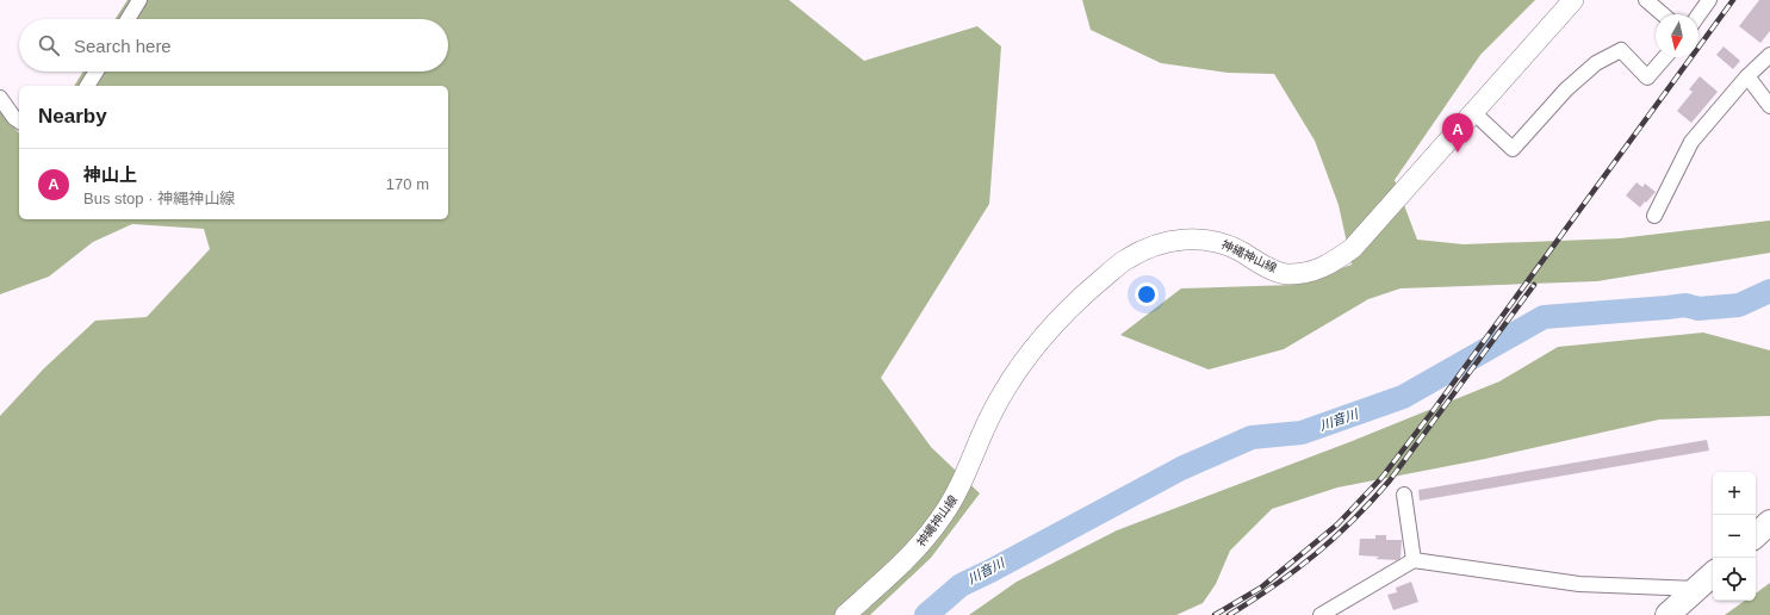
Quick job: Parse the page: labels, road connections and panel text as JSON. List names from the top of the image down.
{
  "streets": {
    "main road": ["神縄神山線"]
  },
  "water": ["川音川"],
  "north": "bottom",
  "page": {
    "search": "Search here",
    "heading": "Nearby",
    "pins": "A",
    "list": [
      {
        "mark": "A",
        "name": "神山上",
        "note": "Bus stop · 神縄神山線",
        "value": "170 m"
      }
    ],
    "map_buttons": ["+", "−"]
  }
}
